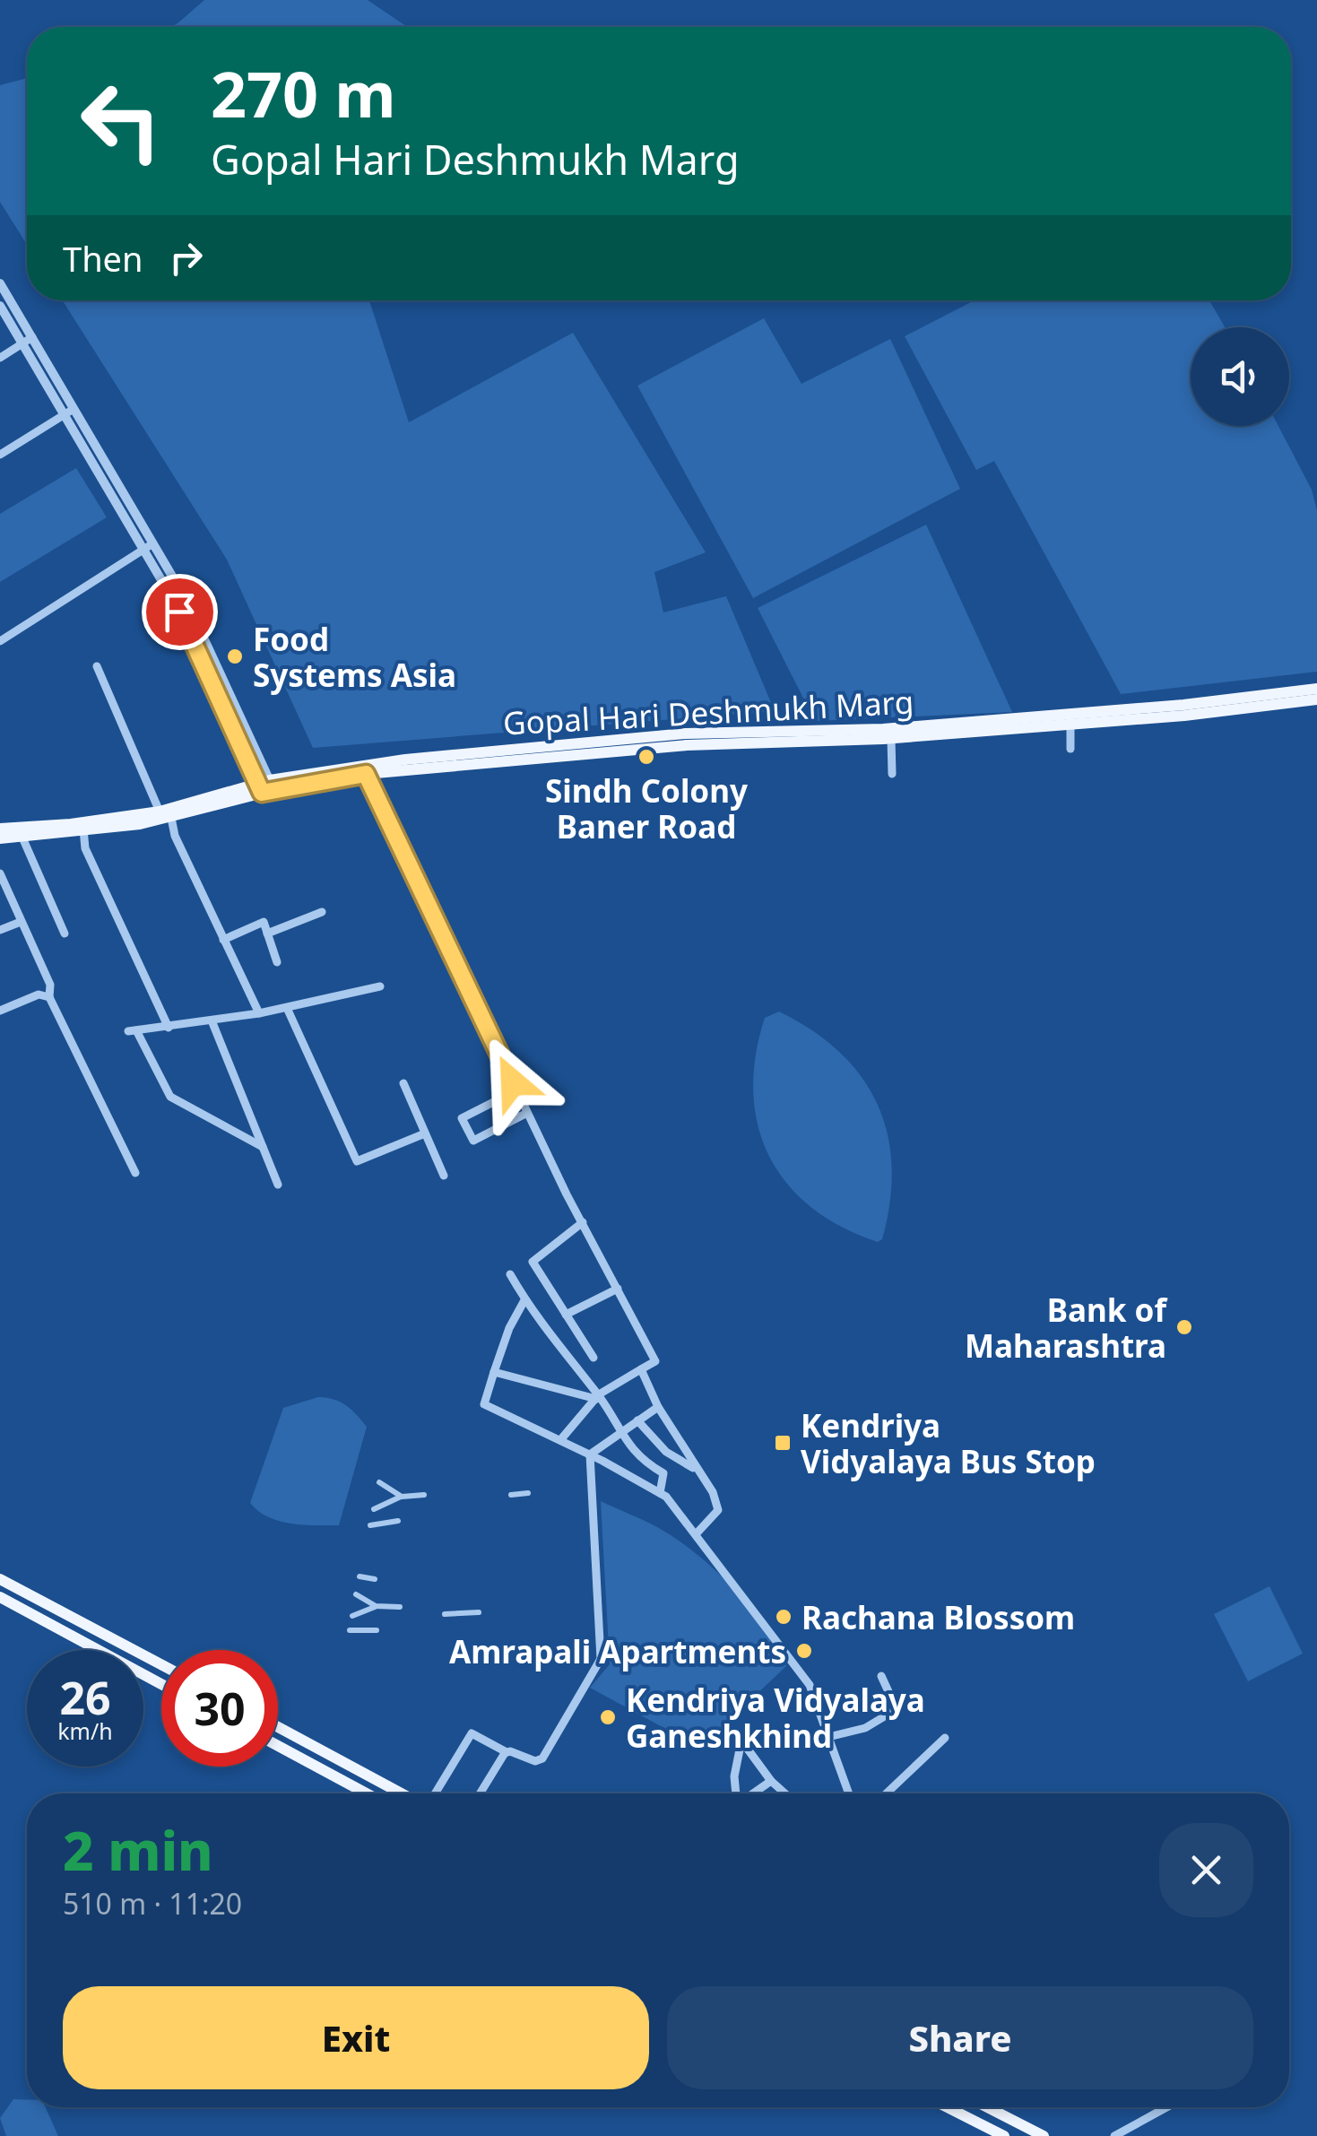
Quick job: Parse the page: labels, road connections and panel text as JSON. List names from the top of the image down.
{
  "streets": {
    "main road": ["Gopal Hari Deshmukh Marg"]
  },
  "places": {
    "other": [
      "Food Systems Asia",
      "Sindh Colony Baner Road",
      "Bank of Maharashtra",
      "Rachana Blossom",
      "Amrapali Apartments",
      "Kendriya Vidyalaya Ganeshkhind"
    ],
    "transit": ["Kendriya Vidyalaya Bus Stop"]
  },
  "page": {
    "turn": ["270 m", "Gopal Hari Deshmukh Marg"],
    "then": "Then",
    "speed": "26 km/h",
    "limit": "30",
    "heading": ["2 min", "510 m · 11:20"],
    "buttons": ["Exit", "Share"]
  }
}
